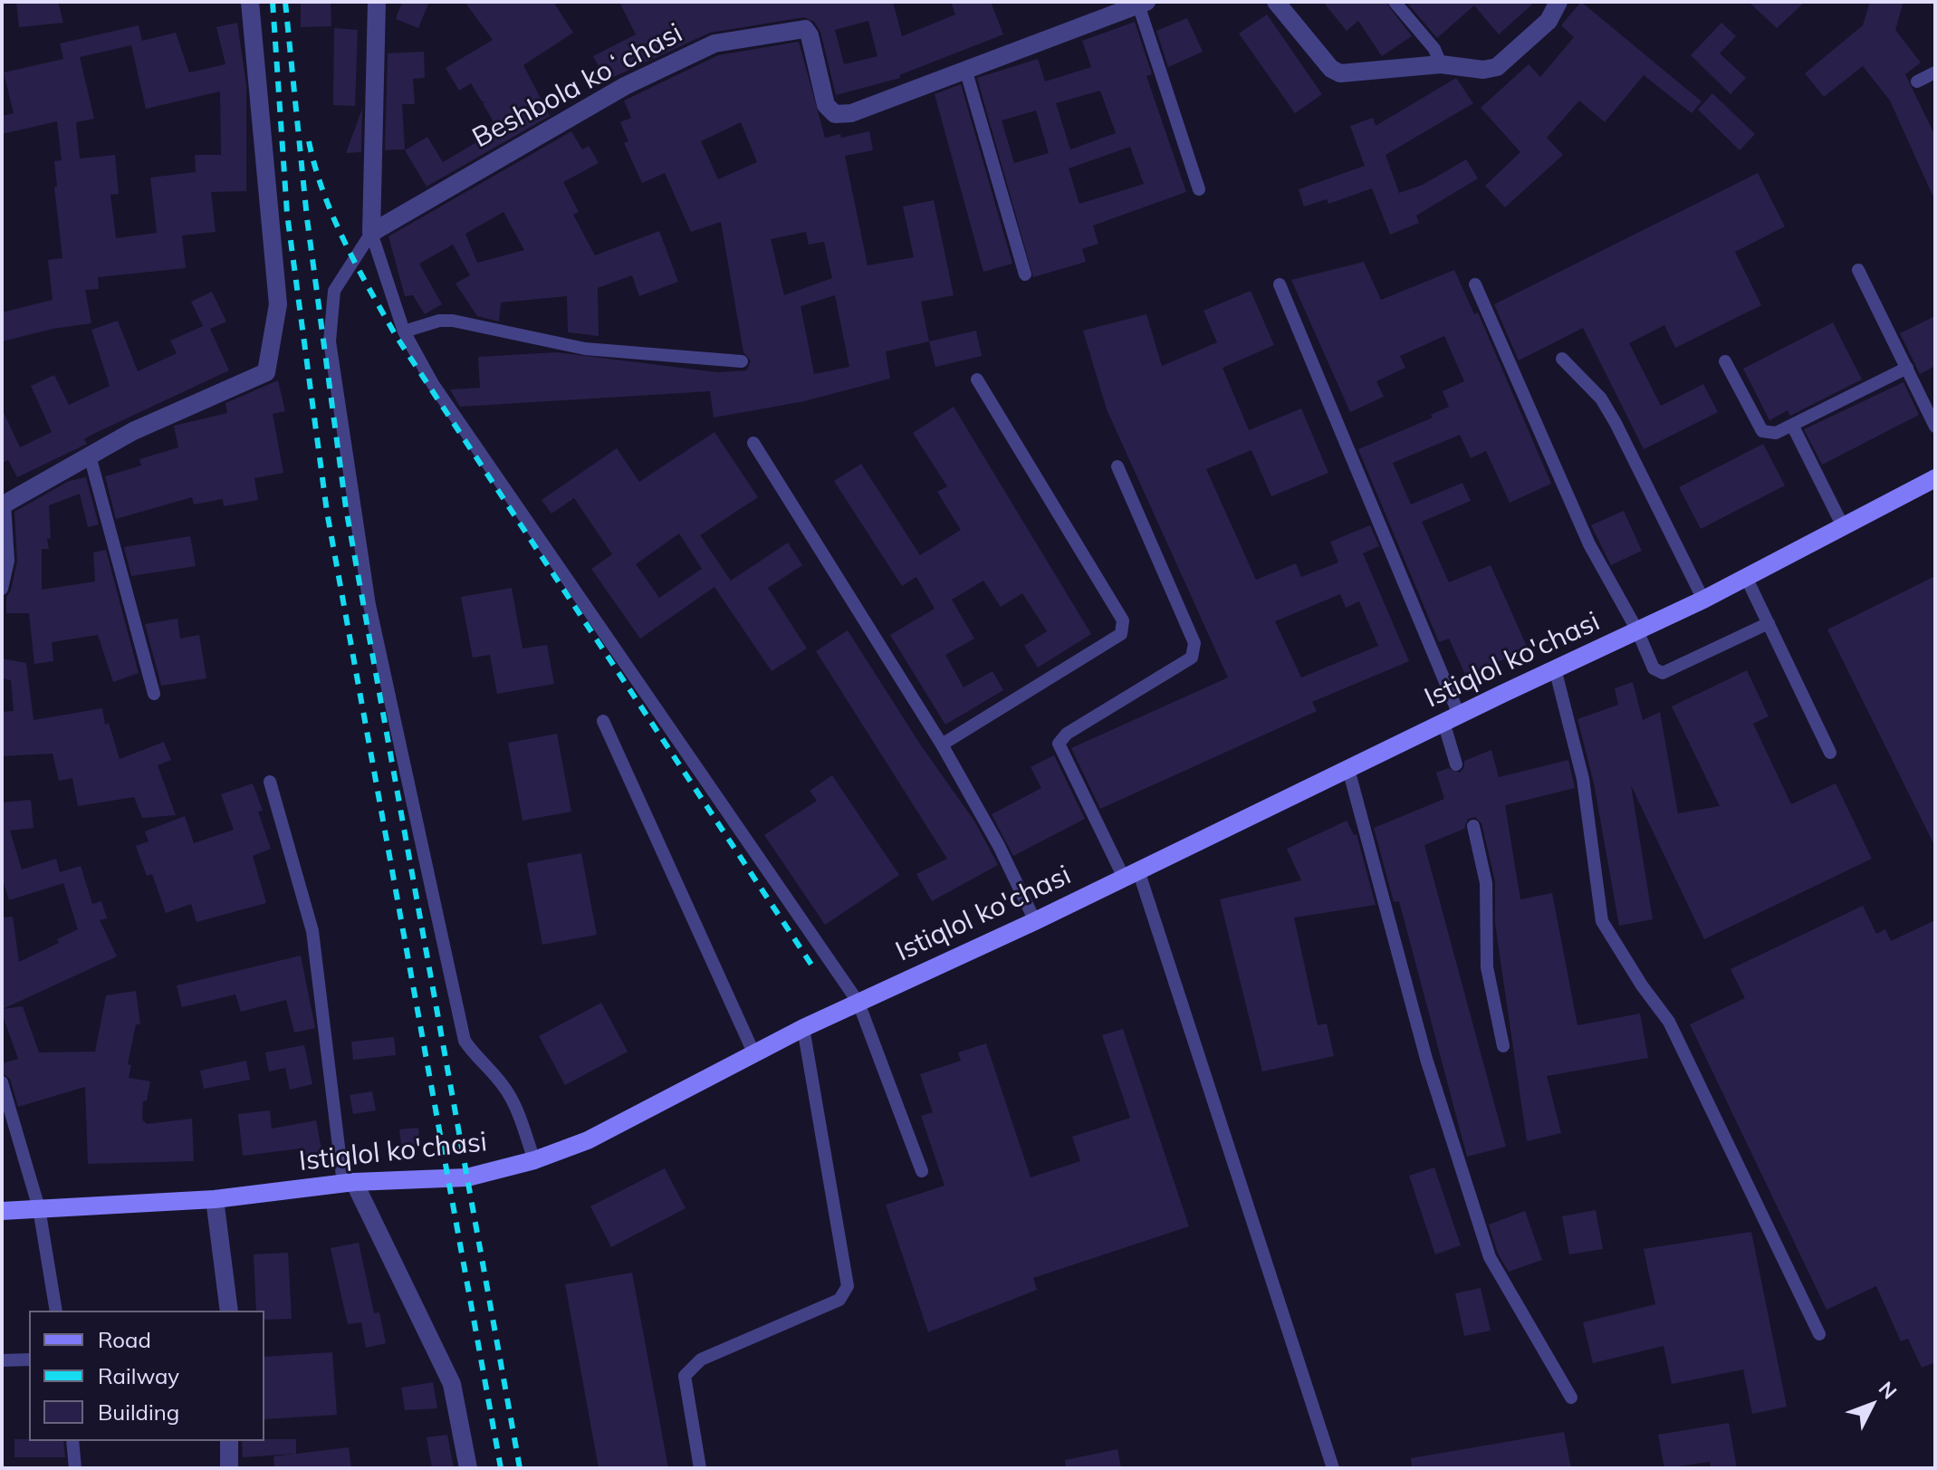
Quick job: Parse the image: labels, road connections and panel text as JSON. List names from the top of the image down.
{
  "streets": {
    "main road": ["Istiqlol ko'chasi"],
    "street": ["Beshbola koʻchasi"]
  },
  "legend": ["Road", "Railway", "Building"],
  "north": "top right"
}
